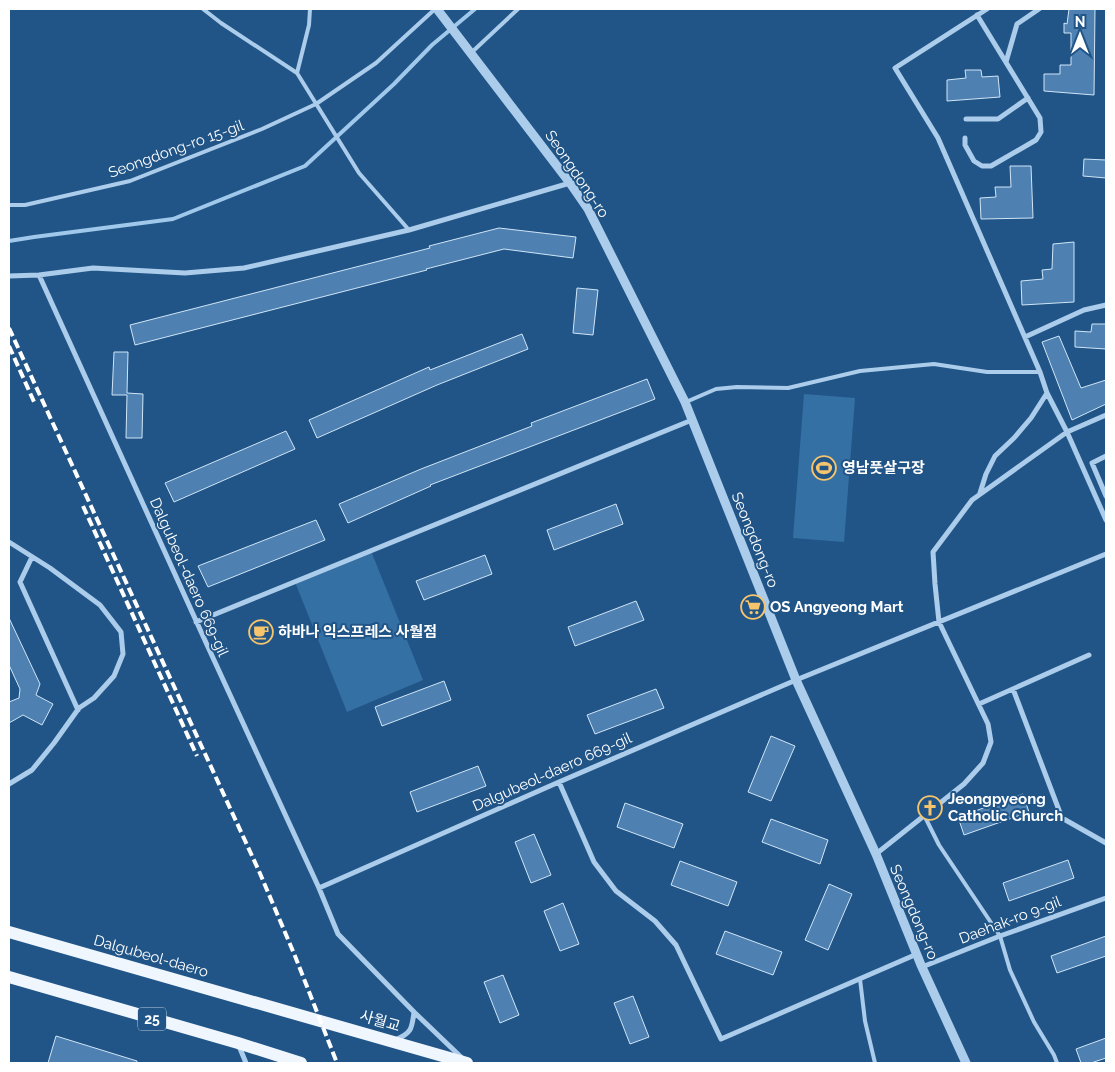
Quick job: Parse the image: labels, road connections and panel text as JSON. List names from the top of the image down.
{
  "streets": {
    "main road": ["Dalgubeol-daero", "25", "사월교"],
    "street": ["Seongdong-ro", "Dalgubeol-daero 669-gil", "Daehak-ro 9-gil"],
    "lane": ["Seongdong-ro 15-gil"]
  },
  "crossings": [
    ["Seongdong-ro 15-gil", "Seongdong-ro"],
    ["Seongdong-ro", "Dalgubeol-daero 669-gil"],
    ["Seongdong-ro", "Daehak-ro 9-gil"],
    ["Dalgubeol-daero 669-gil", "사월교"],
    ["Dalgubeol-daero", "사월교"]
  ],
  "places": {
    "sports": ["영남풋살구장"],
    "supermarket": ["OS Angyeong Mart"],
    "cafe": ["하바나 익스프레스 사월점"],
    "church": ["Jeongpyeong Catholic Church"]
  },
  "north": "top"
}
